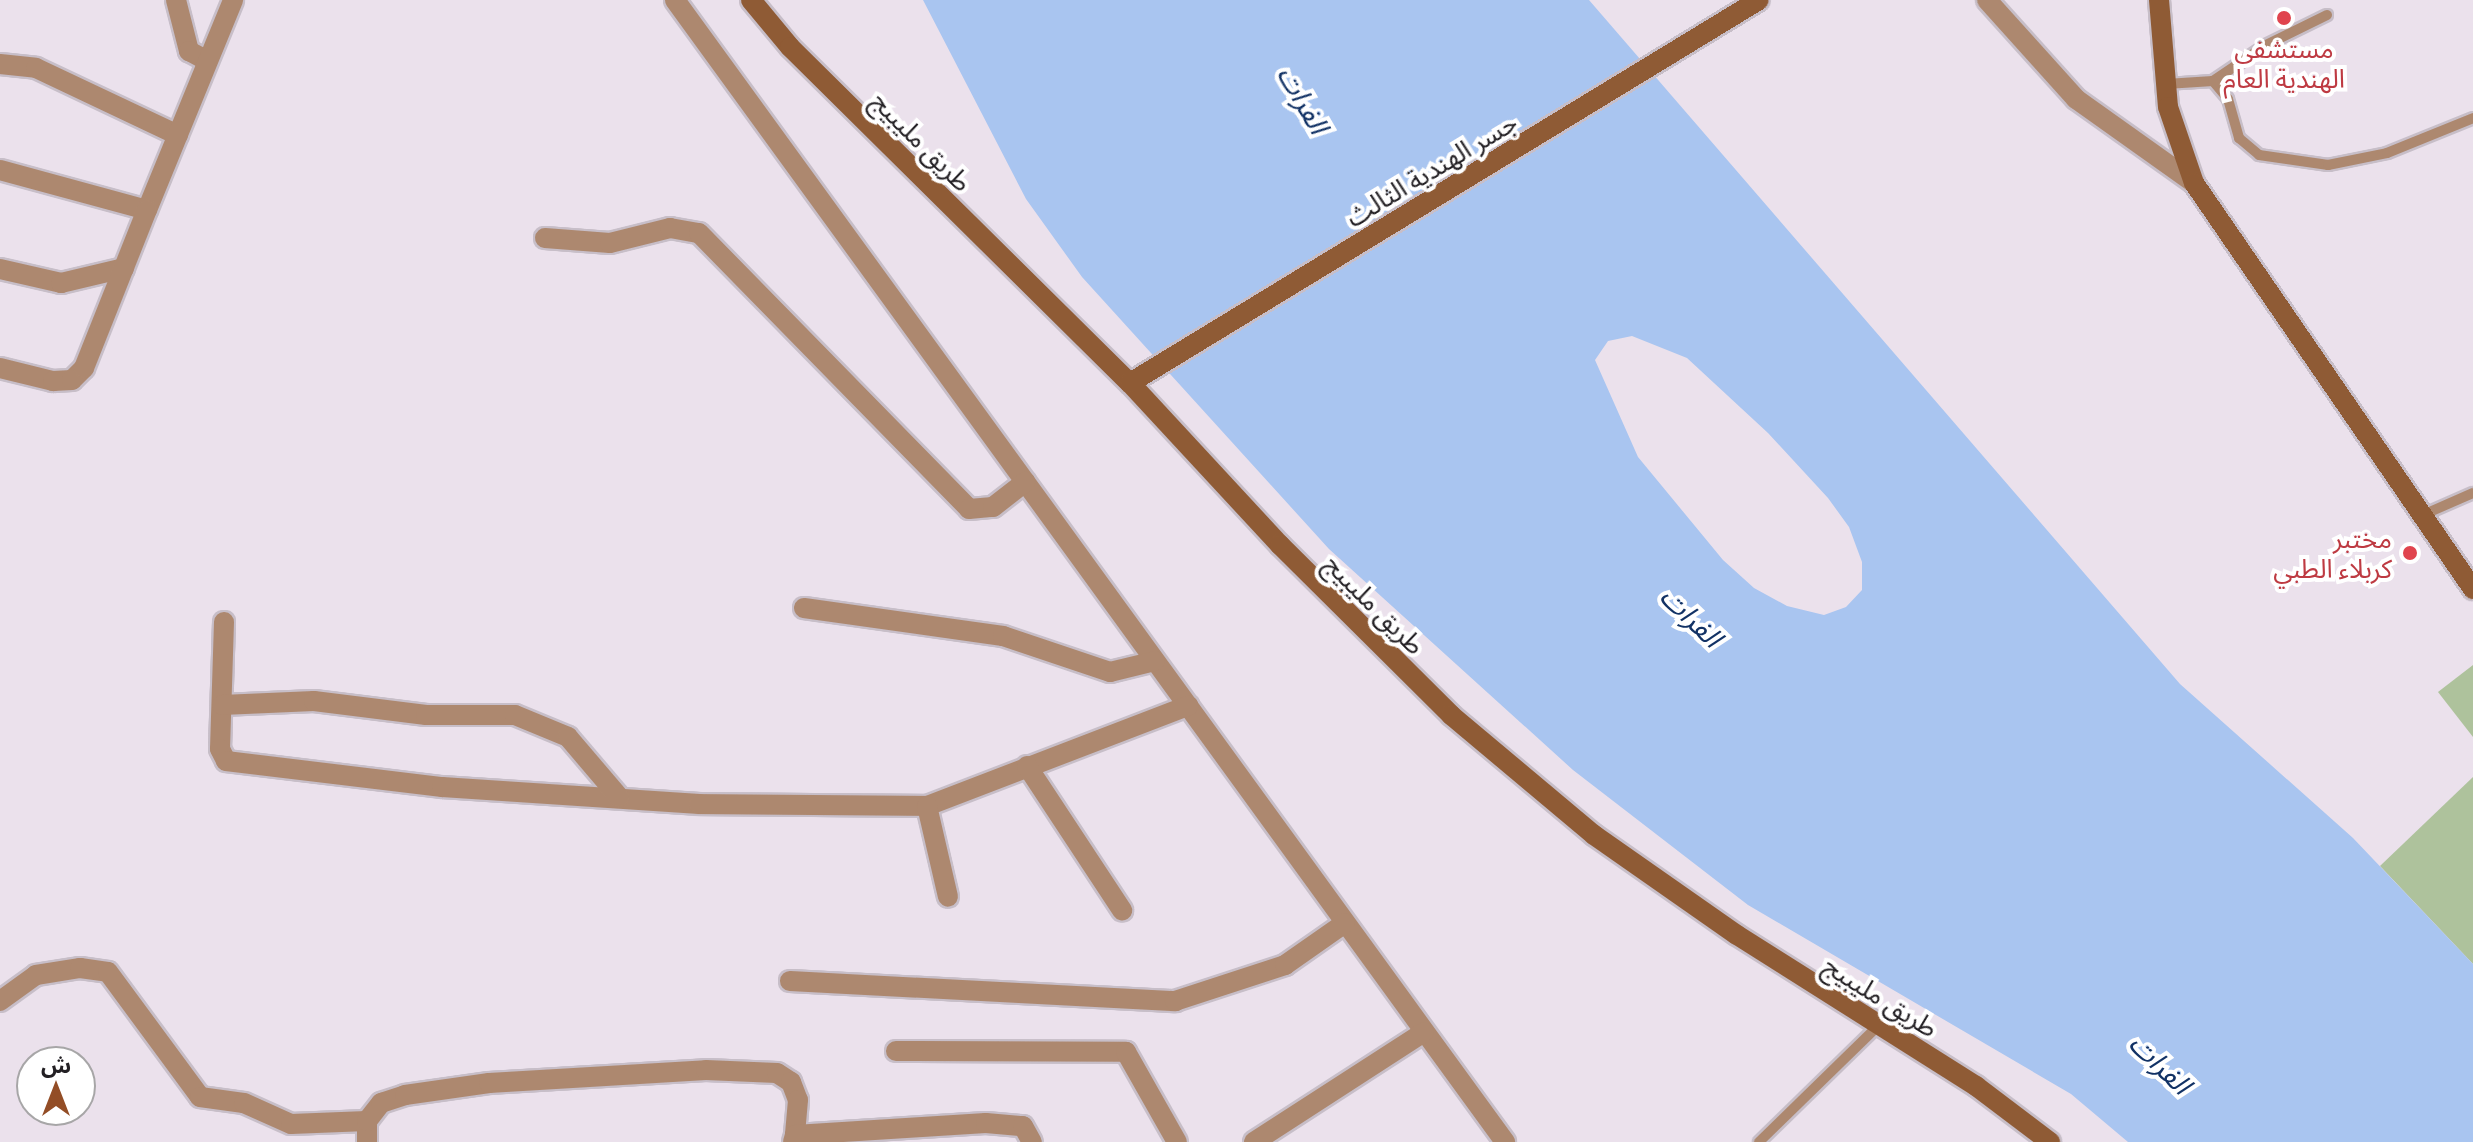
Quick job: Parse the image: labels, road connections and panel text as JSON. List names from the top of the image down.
{
  "streets": {
    "street": ["طريق مليبيج", "جسر الهندية الثالث"]
  },
  "crossings": [
    ["طريق مليبيج", "جسر الهندية الثالث"]
  ],
  "water": ["الفرات"],
  "places": ["مستشفى الهندية العام", "مختبر كربلاء الطبي"],
  "north": "top"
}
